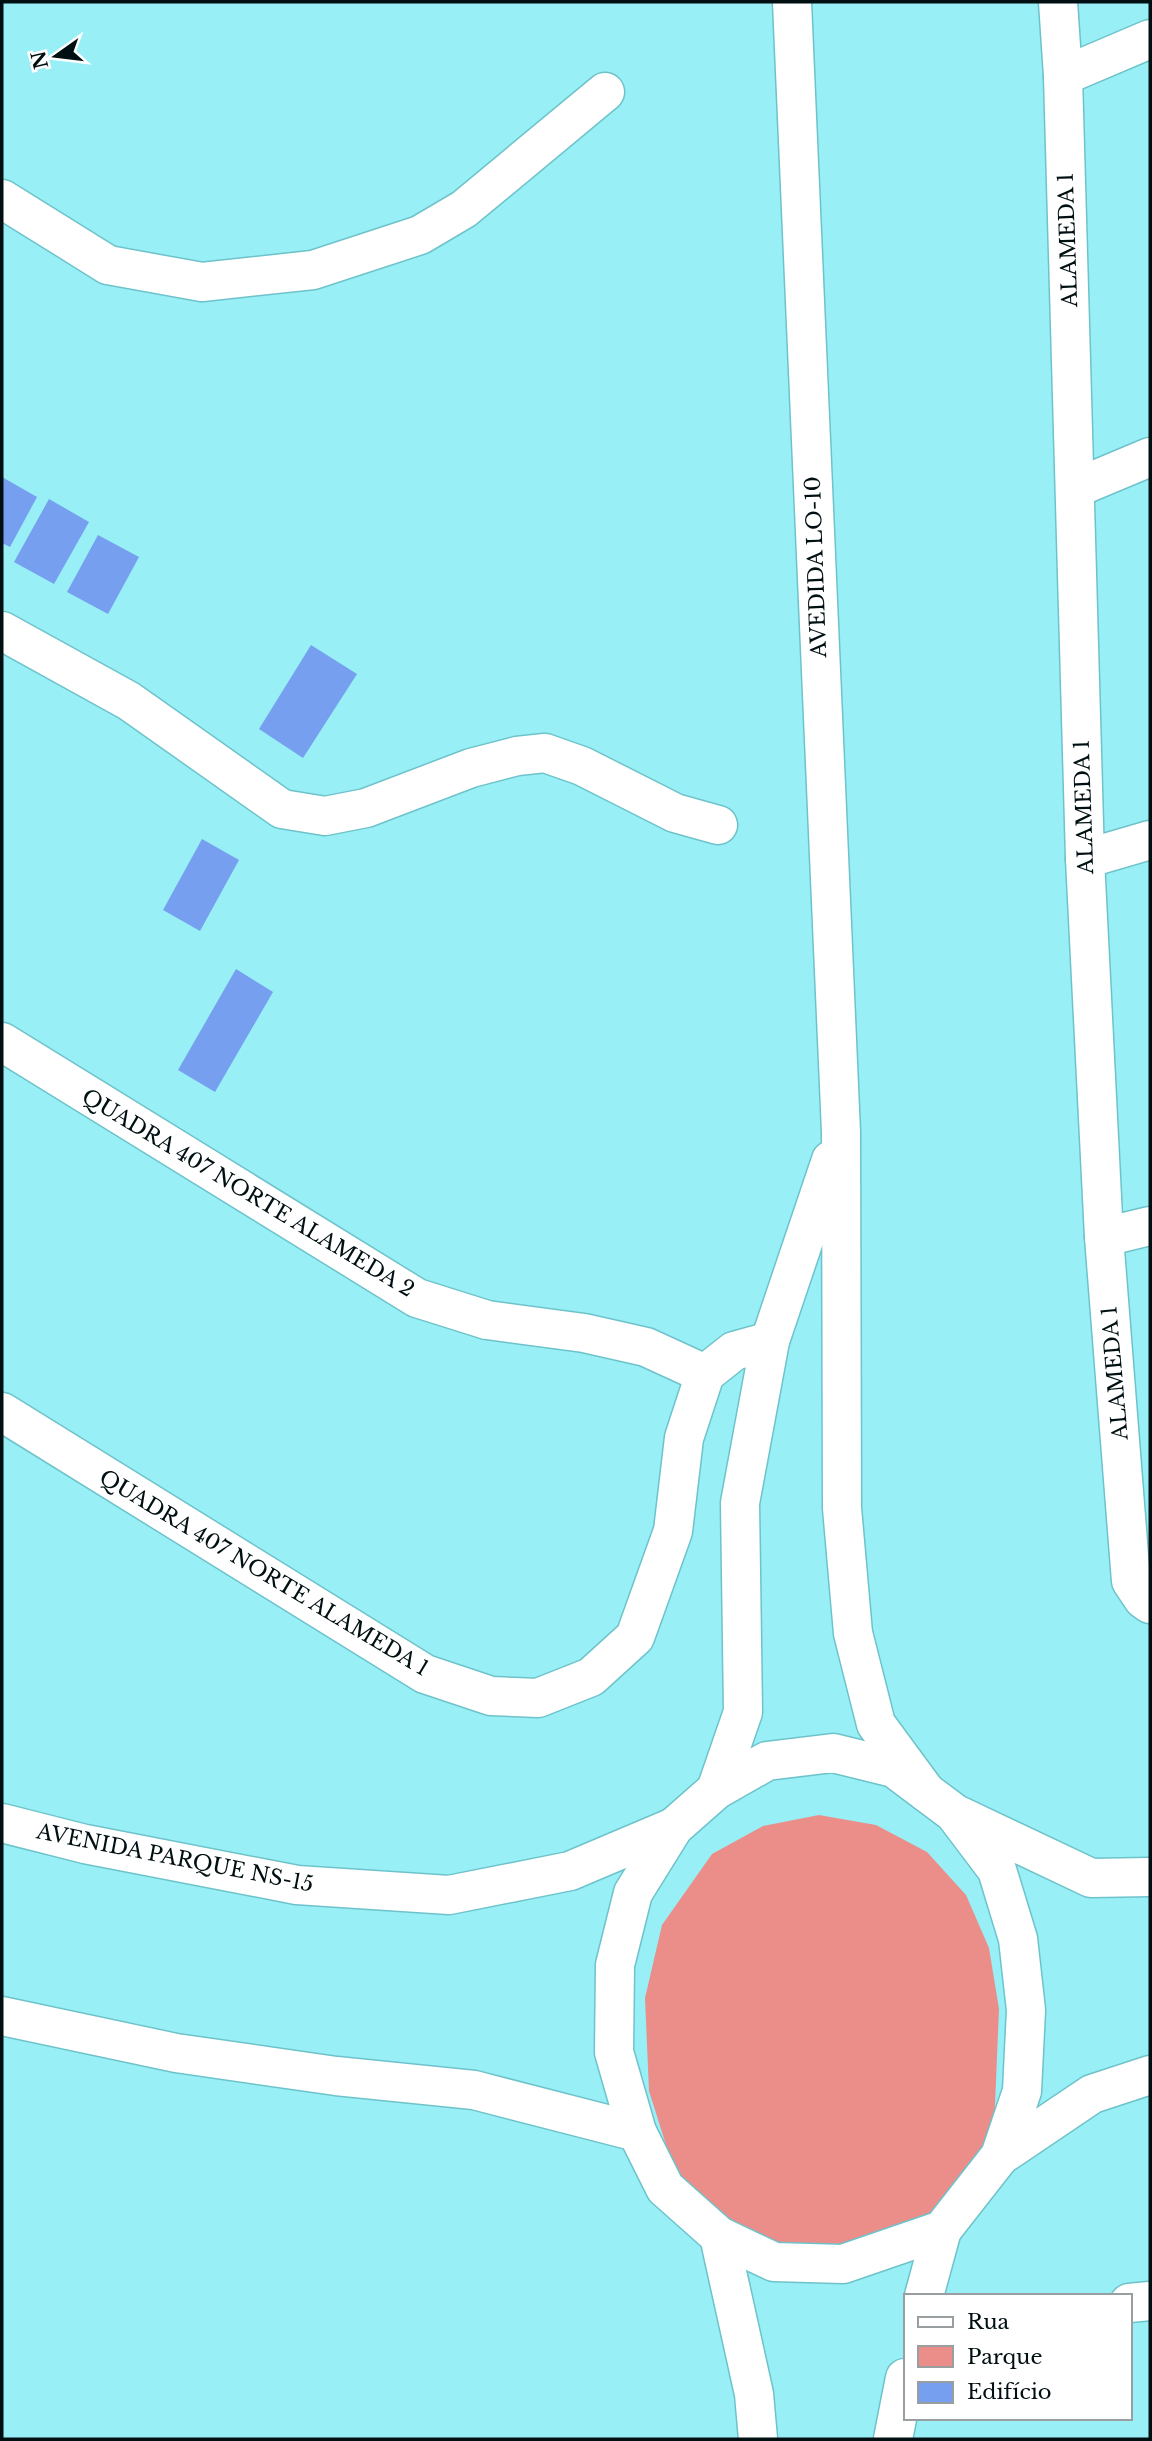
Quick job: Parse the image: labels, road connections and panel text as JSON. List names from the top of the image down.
{
  "streets": {
    "street": [
      "ALAMEDA 1",
      "AVEDIDA LO-10",
      "QUADRA 407 NORTE ALAMEDA 2",
      "QUADRA 407 NORTE ALAMEDA 1",
      "AVENIDA PARQUE NS-15"
    ]
  },
  "crossings": [
    ["QUADRA 407 NORTE ALAMEDA 2", "QUADRA 407 NORTE ALAMEDA 1"]
  ],
  "legend": ["Rua", "Parque", "Edifício"],
  "north": "left"
}
